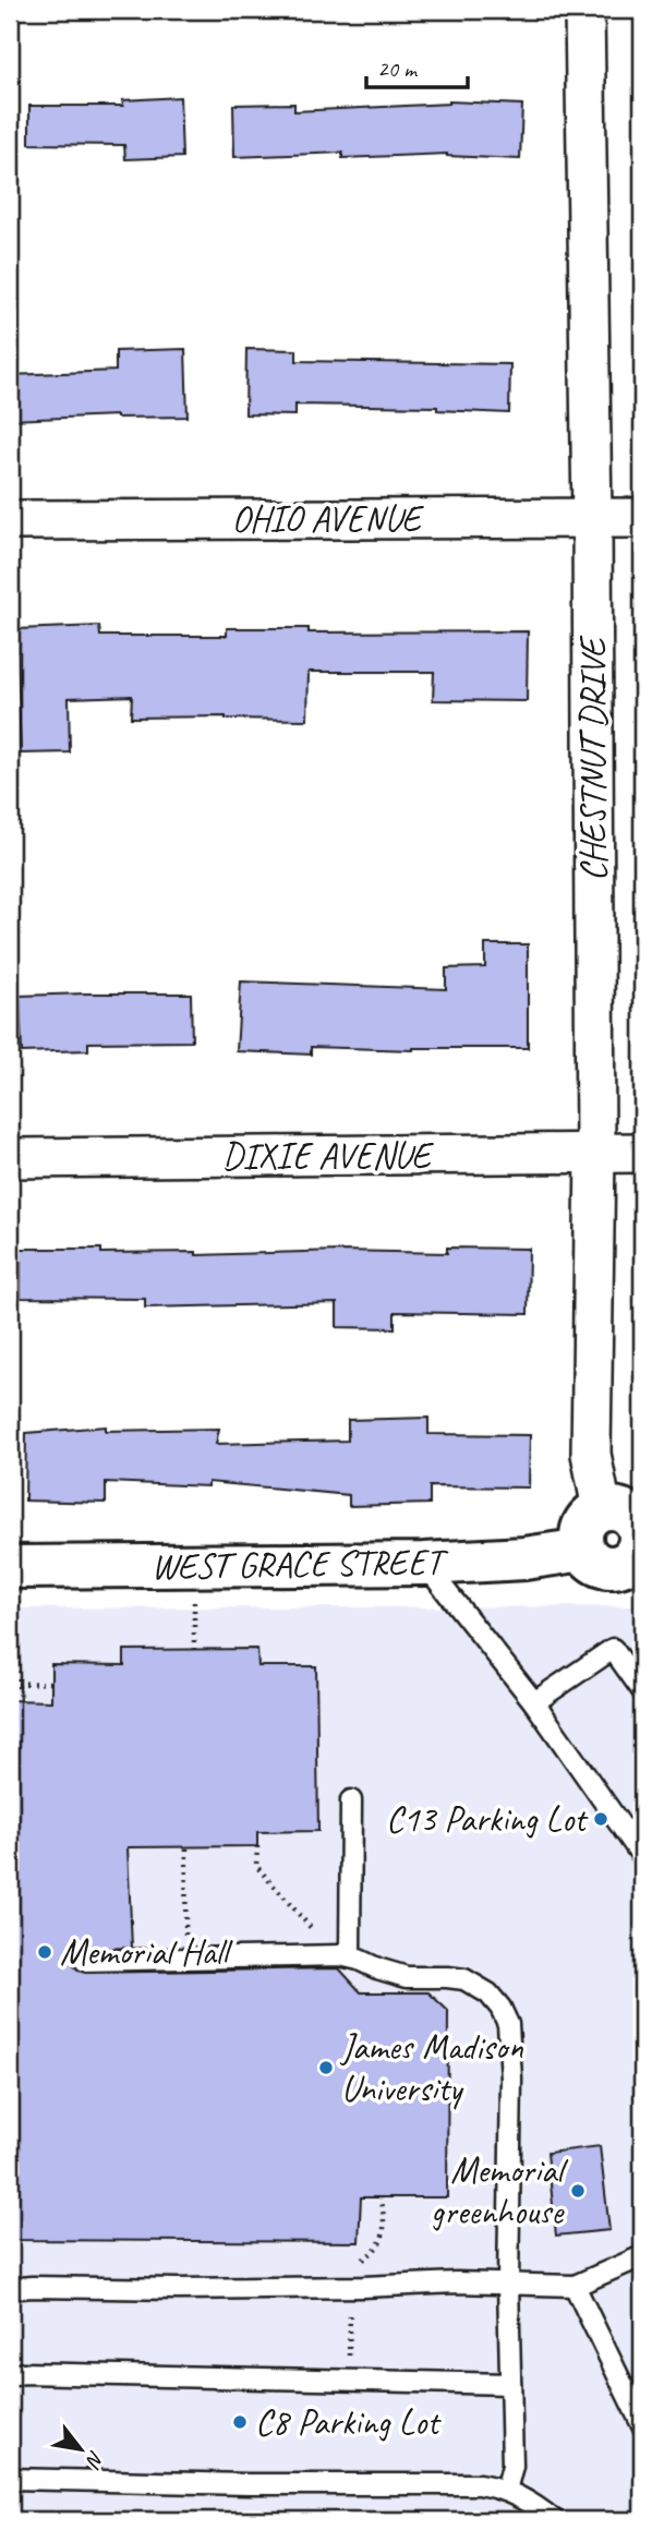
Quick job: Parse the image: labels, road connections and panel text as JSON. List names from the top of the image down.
{
  "streets": {
    "street": [
      "OHIO AVENUE",
      "CHESTNUT DRIVE",
      "DIXIE AVENUE",
      "WEST GRACE STREET"
    ]
  },
  "crossings": [
    ["OHIO AVENUE", "CHESTNUT DRIVE"],
    ["CHESTNUT DRIVE", "DIXIE AVENUE"],
    ["CHESTNUT DRIVE", "WEST GRACE STREET"]
  ],
  "places": [
    "C13 Parking Lot",
    "Memorial Hall",
    "James Madison University",
    "Memorial greenhouse",
    "C8 Parking Lot"
  ],
  "scale_bar": "20 m",
  "north": "bottom right"
}
